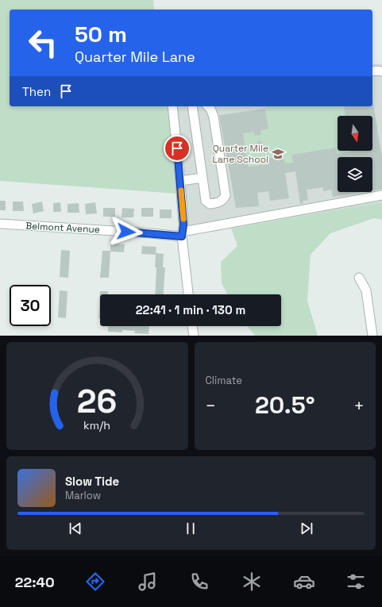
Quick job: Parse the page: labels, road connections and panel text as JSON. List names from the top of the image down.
{
  "streets": {
    "street": ["Belmont Avenue"]
  },
  "places": {
    "school or university": ["Quarter Mile Lane School"]
  },
  "north": "bottom",
  "page": {
    "turn": ["50 m", "Quarter Mile Lane"],
    "then": "Then",
    "limit": "30",
    "trip": "22:41 · 1 min · 130 m",
    "tile": "Climate",
    "heat": ["−", "20.5°", "+"],
    "song": ["Slow Tide", "Marlow"],
    "tabs": "22:40",
    "gauge": ["26", "km/h"]
  }
}
